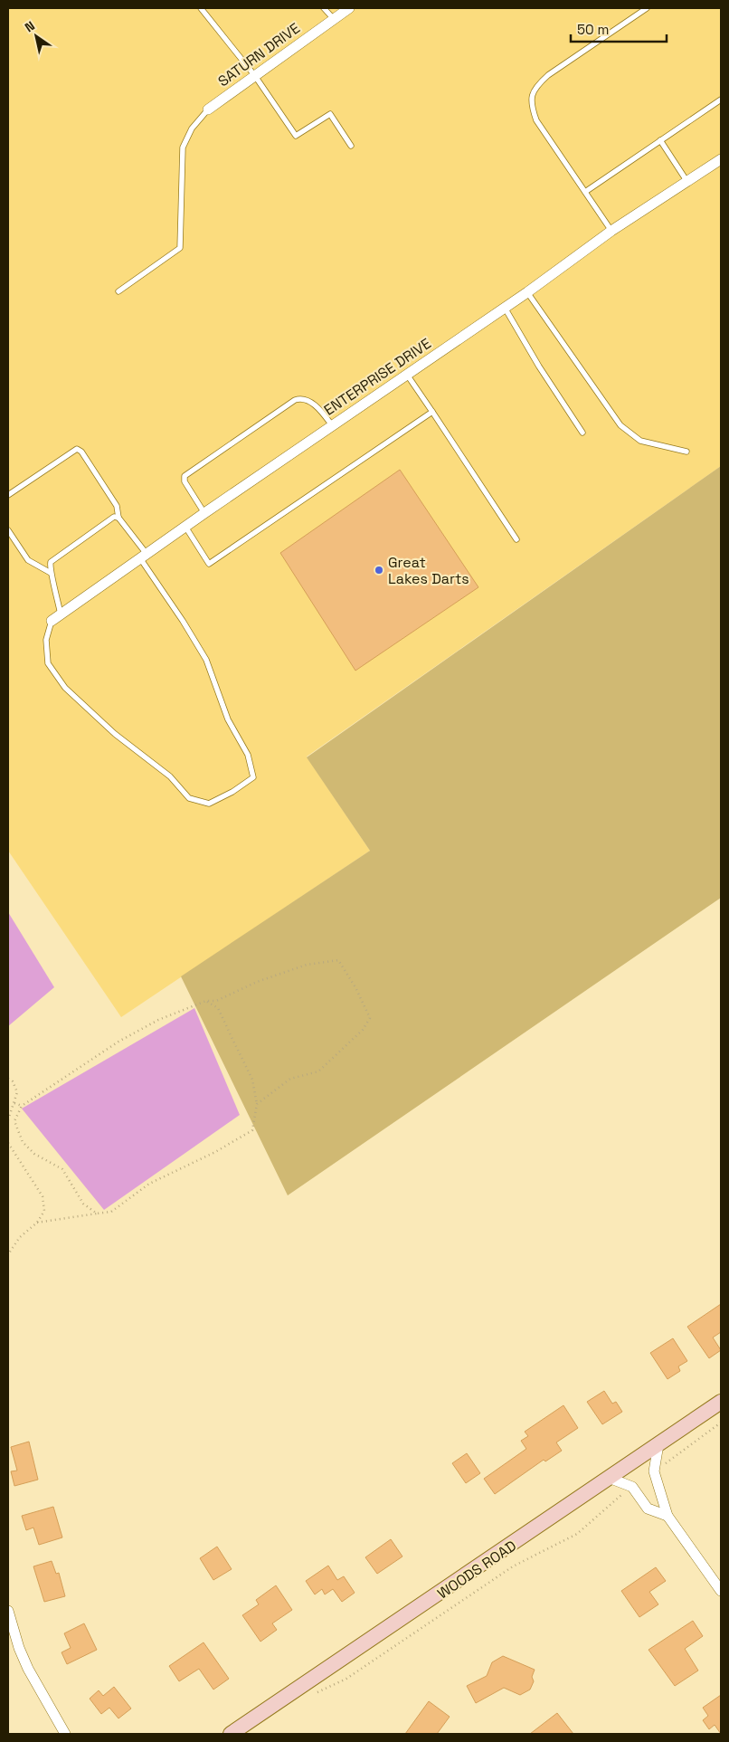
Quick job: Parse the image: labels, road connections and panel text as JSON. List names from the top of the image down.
{
  "streets": {
    "street": ["SATURN DRIVE", "ENTERPRISE DRIVE", "WOODS ROAD"]
  },
  "places": ["Great Lakes Darts"],
  "scale_bar": "50 m",
  "north": "top left"
}
